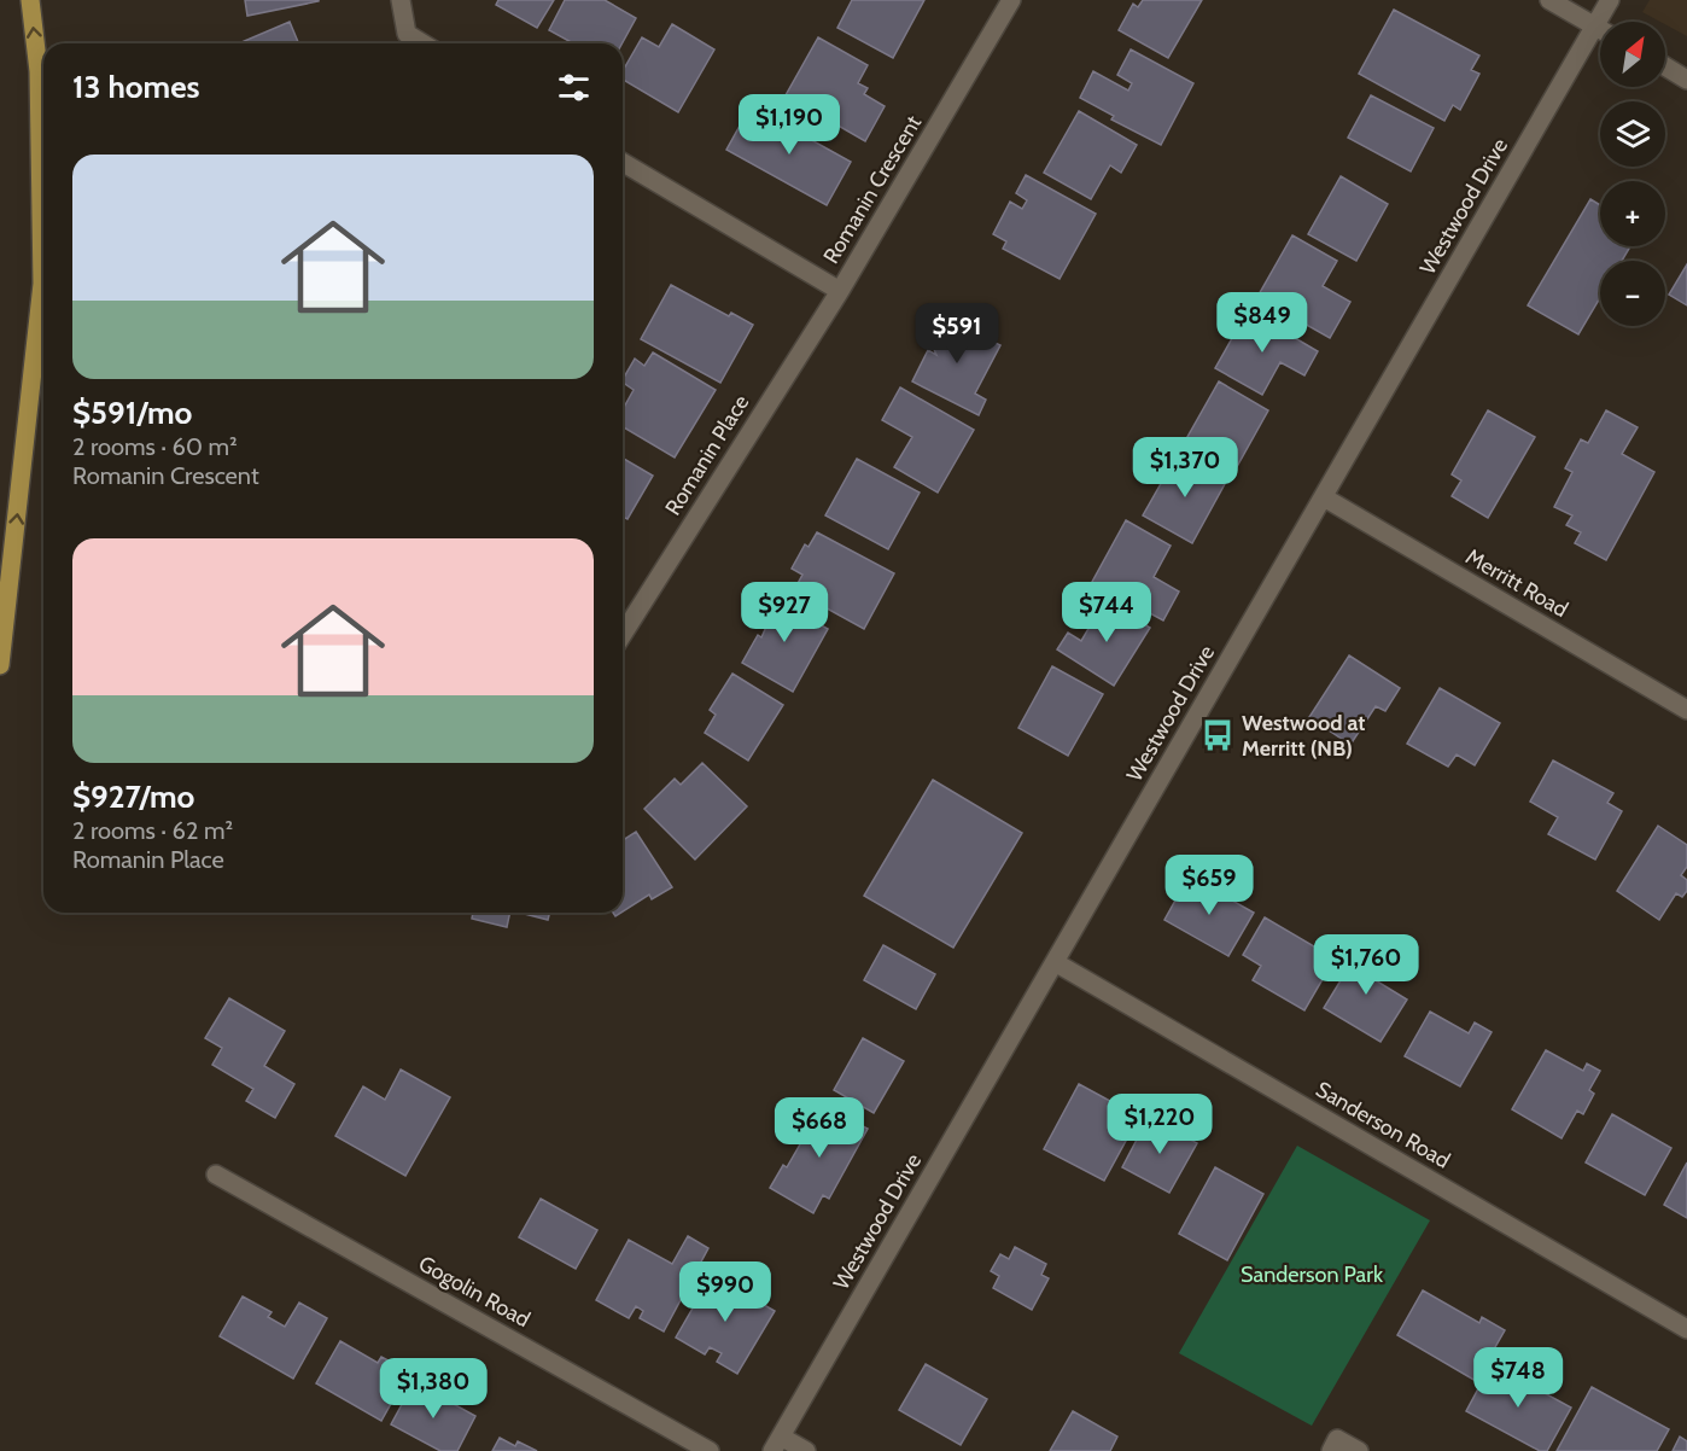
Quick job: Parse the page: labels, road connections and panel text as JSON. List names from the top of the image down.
{
  "streets": {
    "street": [
      "Romanin Crescent",
      "Westwood Drive",
      "Romanin Place",
      "Merritt Road",
      "Sanderson Road",
      "Gogolin Road"
    ]
  },
  "crossings": [
    ["Romanin Crescent", "Romanin Place"],
    ["Westwood Drive", "Merritt Road"],
    ["Westwood Drive", "Sanderson Road"]
  ],
  "parks": ["Sanderson Park"],
  "places": {
    "bus stop": ["Westwood at Merritt (NB)"]
  },
  "north": "top right",
  "page": {
    "map_buttons": ["+", "−"],
    "heading": "13 homes",
    "price": [
      "$1,190",
      "$849",
      "$591",
      "$1,370",
      "$927",
      "$744",
      "$659",
      "$1,760",
      "$1,220",
      "$668",
      "$990",
      "$748",
      "$1,380"
    ],
    "list": [
      {
        "name": "$591/mo",
        "note": "2 rooms · 60 m² · Romanin Crescent"
      },
      {
        "name": "$927/mo",
        "note": "2 rooms · 62 m² · Romanin Place"
      }
    ]
  }
}
